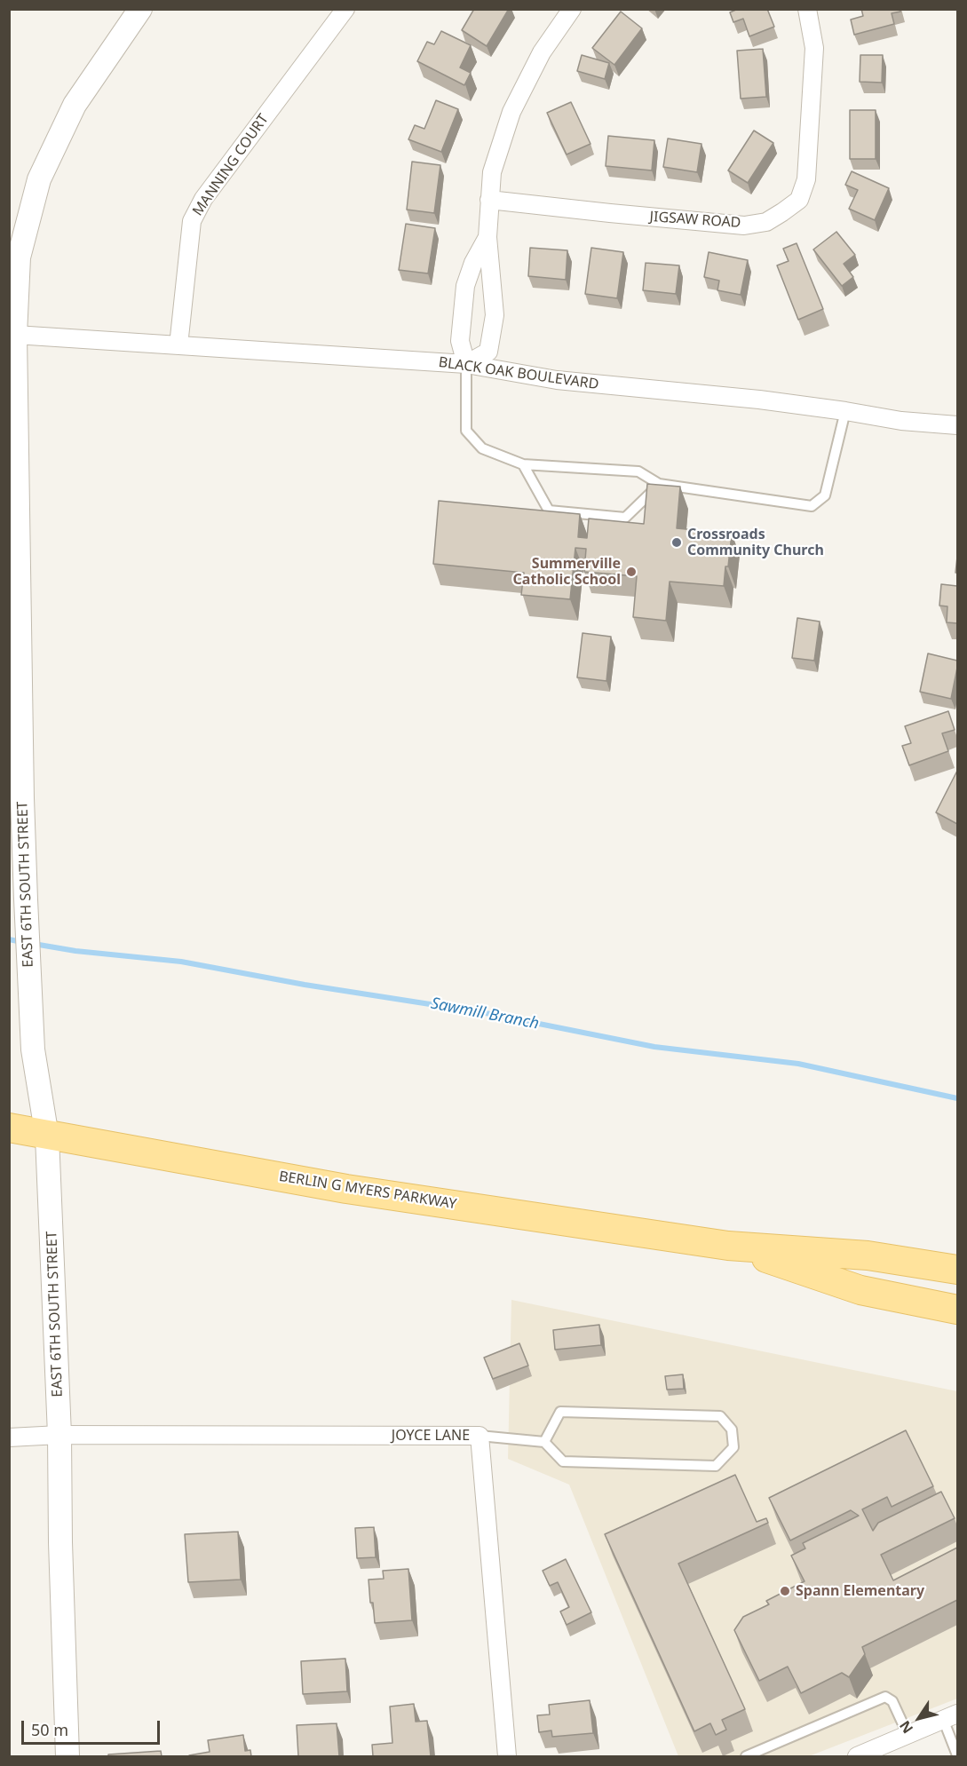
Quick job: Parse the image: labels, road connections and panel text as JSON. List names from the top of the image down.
{
  "streets": {
    "main road": ["BERLIN G MYERS PARKWAY"],
    "street": [
      "MANNING COURT",
      "JIGSAW ROAD",
      "BLACK OAK BOULEVARD",
      "EAST 6TH SOUTH STREET",
      "JOYCE LANE"
    ]
  },
  "crossings": [
    ["MANNING COURT", "BLACK OAK BOULEVARD"],
    ["BLACK OAK BOULEVARD", "EAST 6TH SOUTH STREET"],
    ["EAST 6TH SOUTH STREET", "BERLIN G MYERS PARKWAY"],
    ["EAST 6TH SOUTH STREET", "JOYCE LANE"]
  ],
  "water": ["Sawmill Branch"],
  "places": ["Crossroads Community Church", "Summerville Catholic School", "Spann Elementary"],
  "scale_bar": "50 m",
  "north": "bottom left"
}
